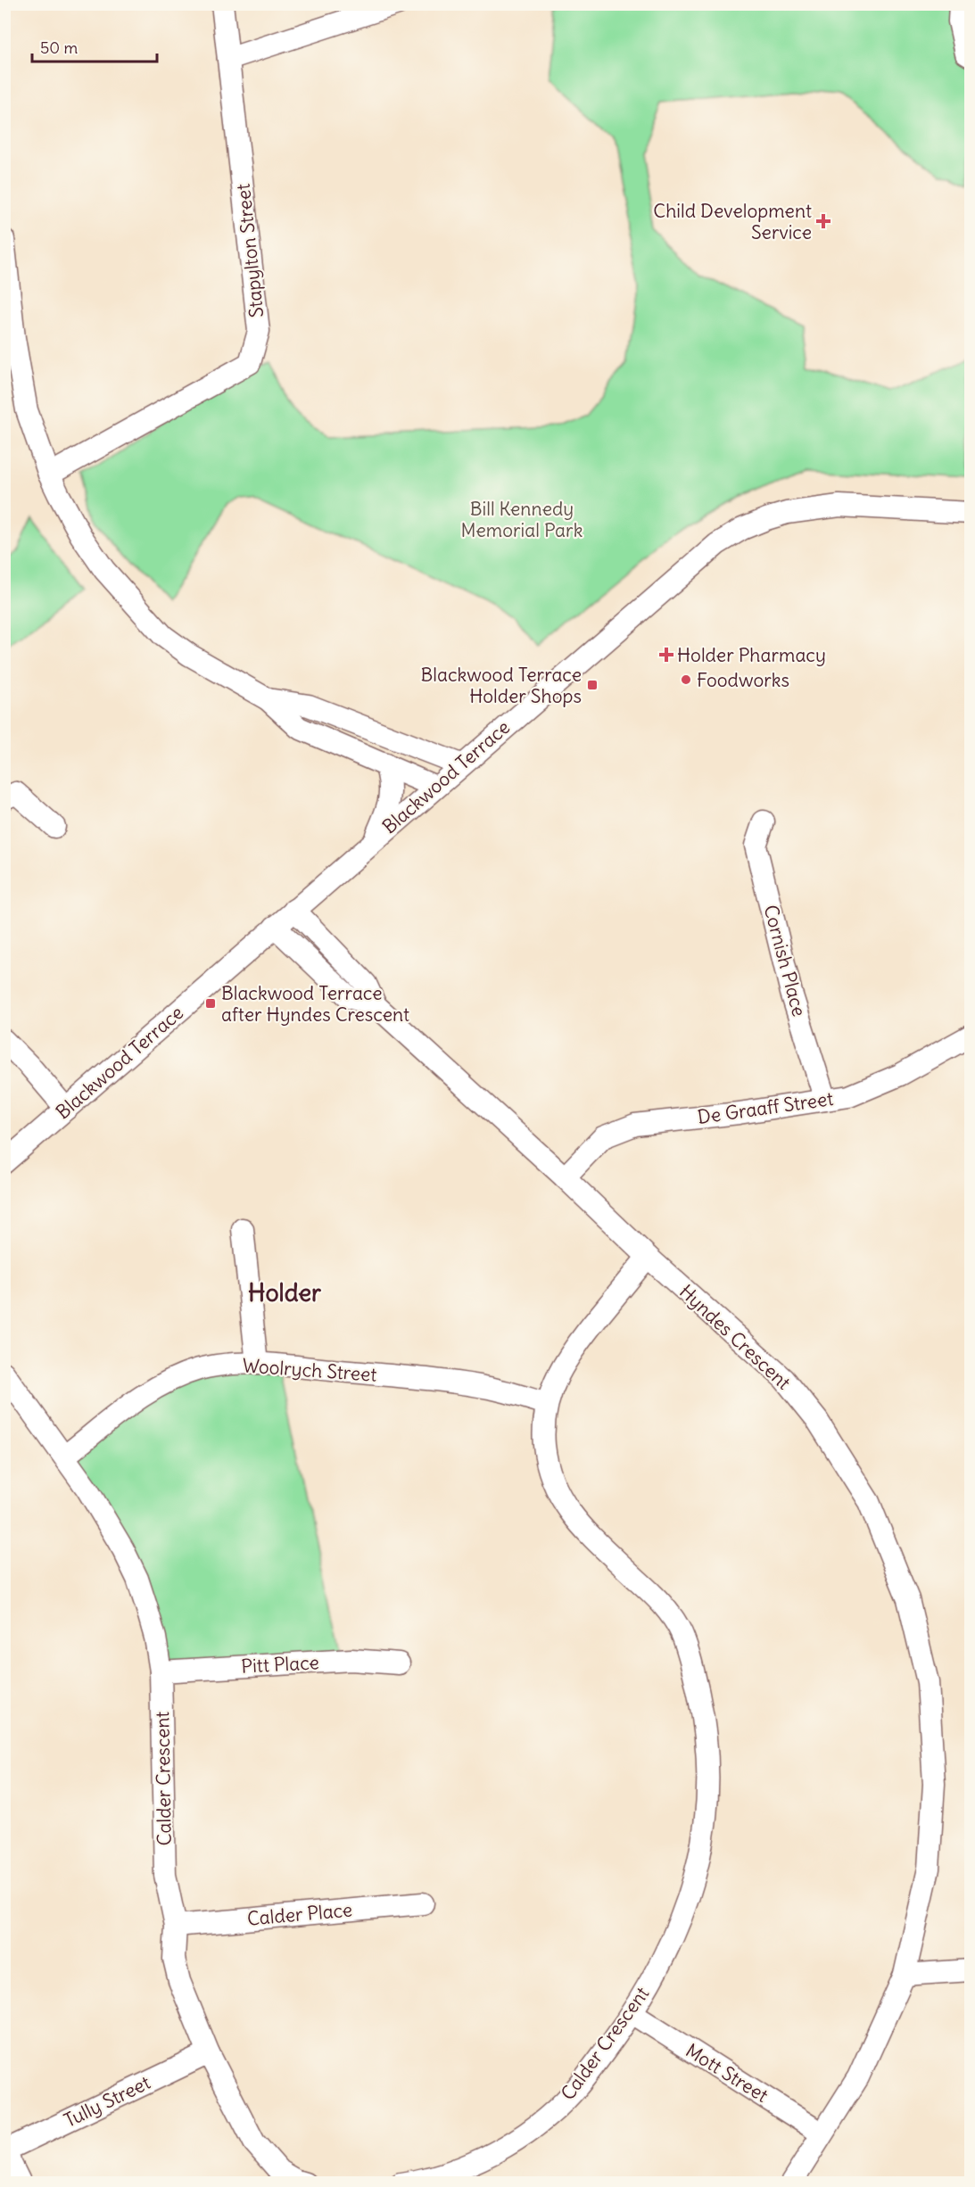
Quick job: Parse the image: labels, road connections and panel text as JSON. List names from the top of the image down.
{
  "streets": {
    "street": [
      "Stapylton Street",
      "Blackwood Terrace",
      "Cornish Place",
      "De Graaff Street",
      "Hyndes Crescent",
      "Woolrych Street",
      "Pitt Place",
      "Calder Crescent",
      "Calder Place",
      "Mott Street",
      "Tully Street"
    ]
  },
  "crossings": [
    ["Blackwood Terrace", "Hyndes Crescent"],
    ["Cornish Place", "De Graaff Street"],
    ["De Graaff Street", "Hyndes Crescent"],
    ["Hyndes Crescent", "Calder Crescent"],
    ["Hyndes Crescent", "Mott Street"],
    ["Woolrych Street", "Calder Crescent"],
    ["Pitt Place", "Calder Crescent"],
    ["Calder Crescent", "Calder Place"],
    ["Calder Crescent", "Mott Street"],
    ["Calder Crescent", "Tully Street"]
  ],
  "districts": ["Holder"],
  "parks": ["Bill Kennedy Memorial Park"],
  "places": {
    "health": ["Child Development Service", "Holder Pharmacy"],
    "other": ["Foodworks"],
    "transit": ["Blackwood Terrace Holder Shops", "Blackwood Terrace after Hyndes Crescent"]
  },
  "scale_bar": "50 m"
}
